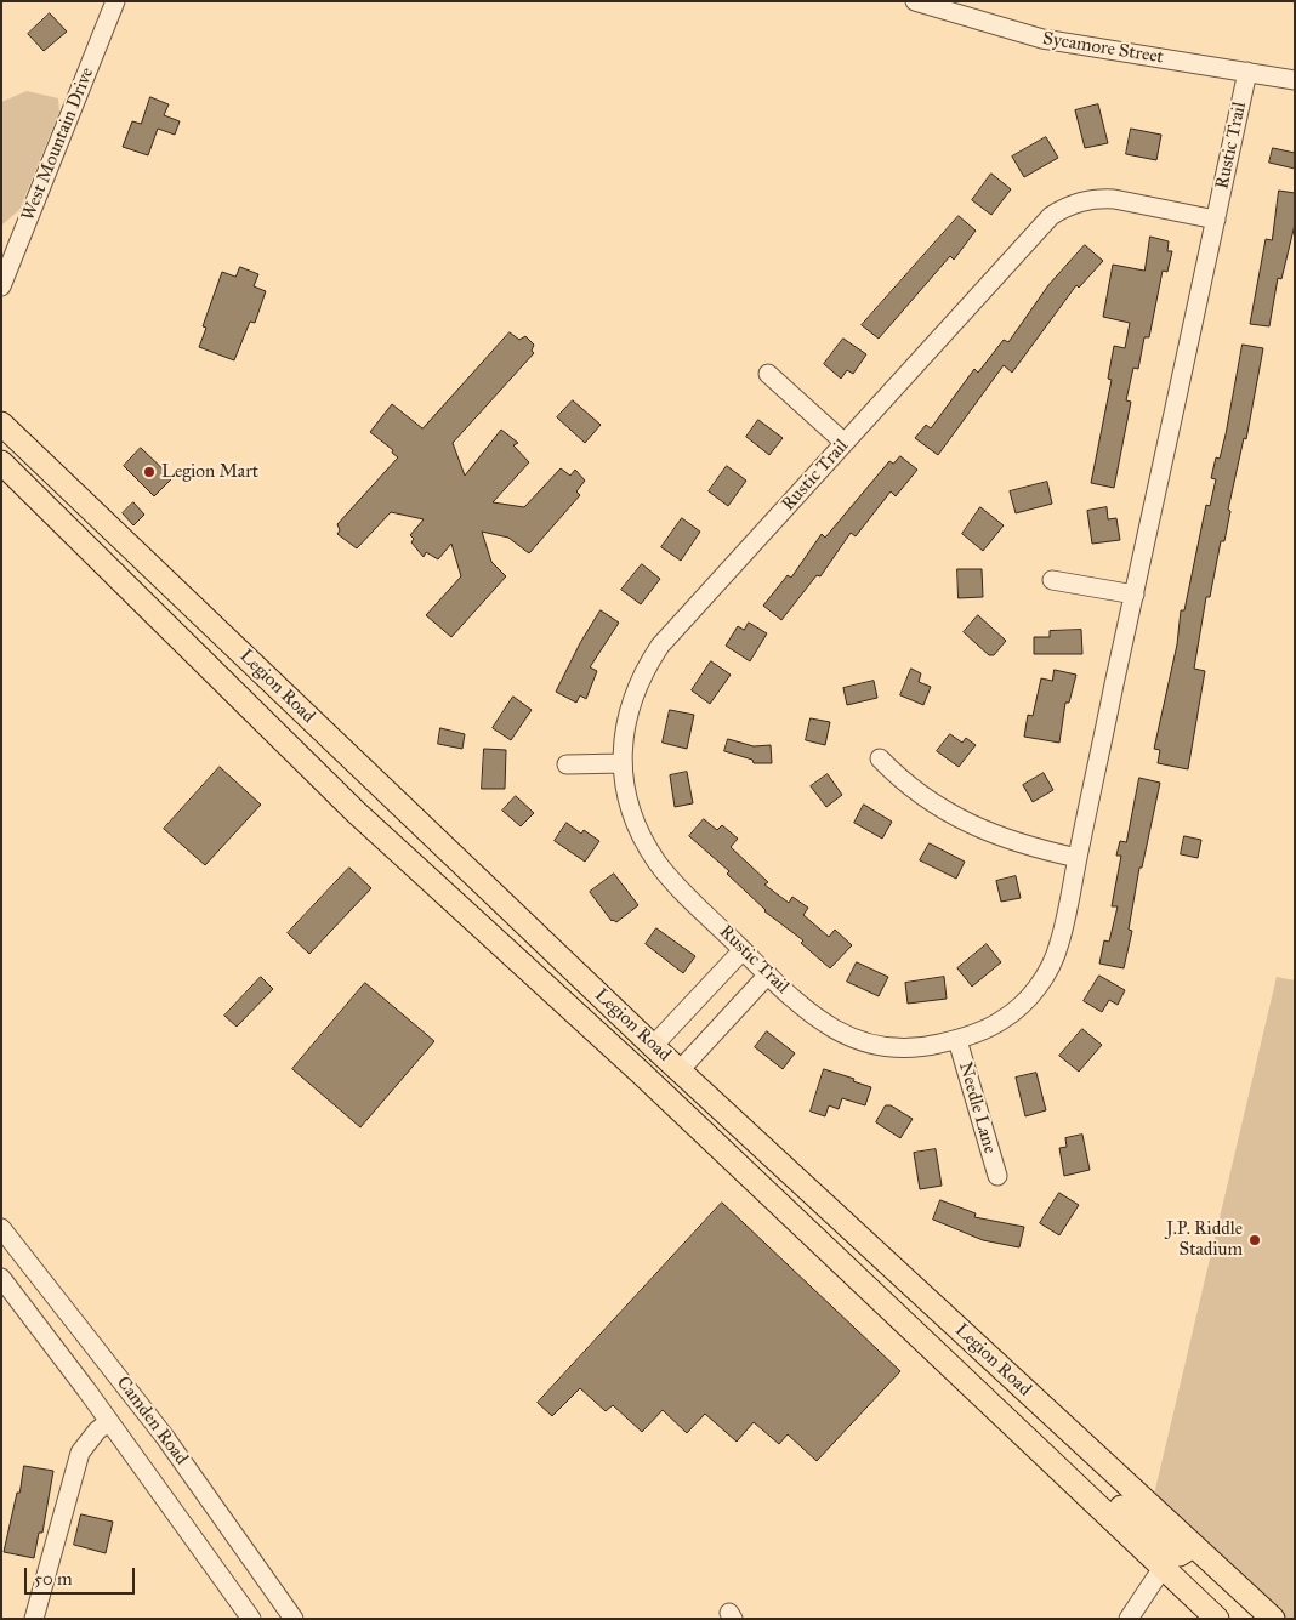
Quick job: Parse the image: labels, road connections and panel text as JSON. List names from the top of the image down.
{
  "streets": {
    "main road": ["Legion Road"],
    "street": [
      "Sycamore Street",
      "West Mountain Drive",
      "Rustic Trail",
      "Needle Lane",
      "Camden Road"
    ]
  },
  "crossings": [
    ["Sycamore Street", "Rustic Trail"],
    ["Rustic Trail", "Needle Lane"]
  ],
  "places": ["Legion Mart", "J.P. Riddle Stadium"],
  "scale_bar": "50 m"
}
